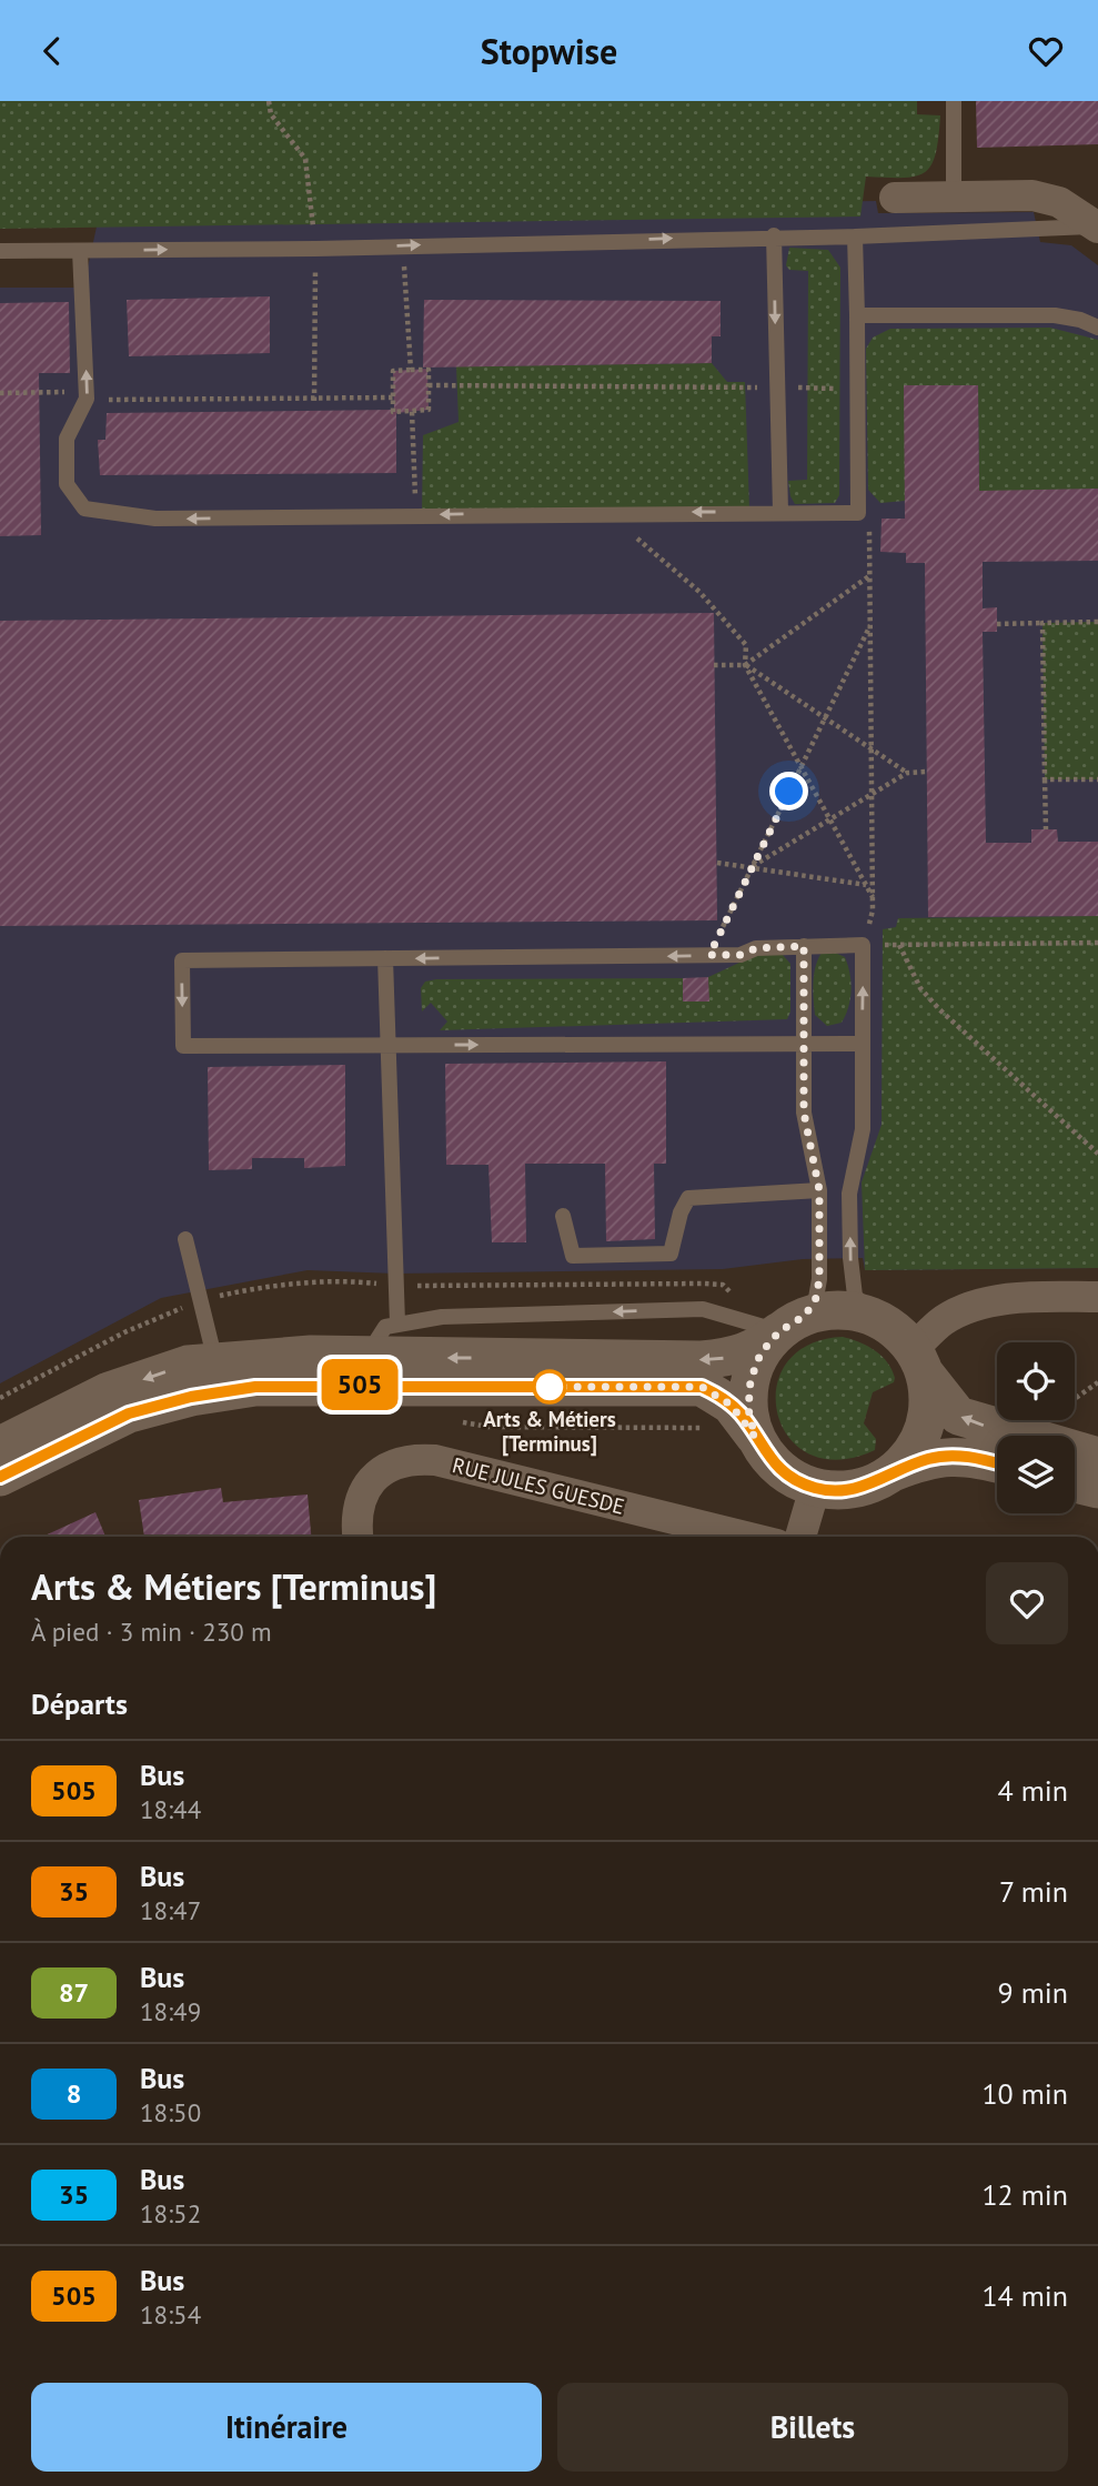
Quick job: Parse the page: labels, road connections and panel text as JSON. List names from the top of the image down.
{
  "streets": {
    "street": ["RUE JULES GUESDE"]
  },
  "places": ["Arts & Métiers [Terminus]"],
  "lines": ["bus line 505"],
  "page": {
    "header": "Stopwise",
    "on_map": "505",
    "heading": [
      ["Arts & Métiers [Terminus]", "À pied · 3 min · 230 m"],
      "Départs"
    ],
    "list": [
      {
        "mark": "505",
        "name": "Bus",
        "note": "18:44",
        "value": "4 min"
      },
      {
        "mark": "35",
        "name": "Bus",
        "note": "18:47",
        "value": "7 min"
      },
      {
        "mark": "87",
        "name": "Bus",
        "note": "18:49",
        "value": "9 min"
      },
      {
        "mark": "8",
        "name": "Bus",
        "note": "18:50",
        "value": "10 min"
      },
      {
        "mark": "35",
        "name": "Bus",
        "note": "18:52",
        "value": "12 min"
      },
      {
        "mark": "505",
        "name": "Bus",
        "note": "18:54",
        "value": "14 min"
      }
    ],
    "buttons": ["Itinéraire", "Billets"]
  }
}
